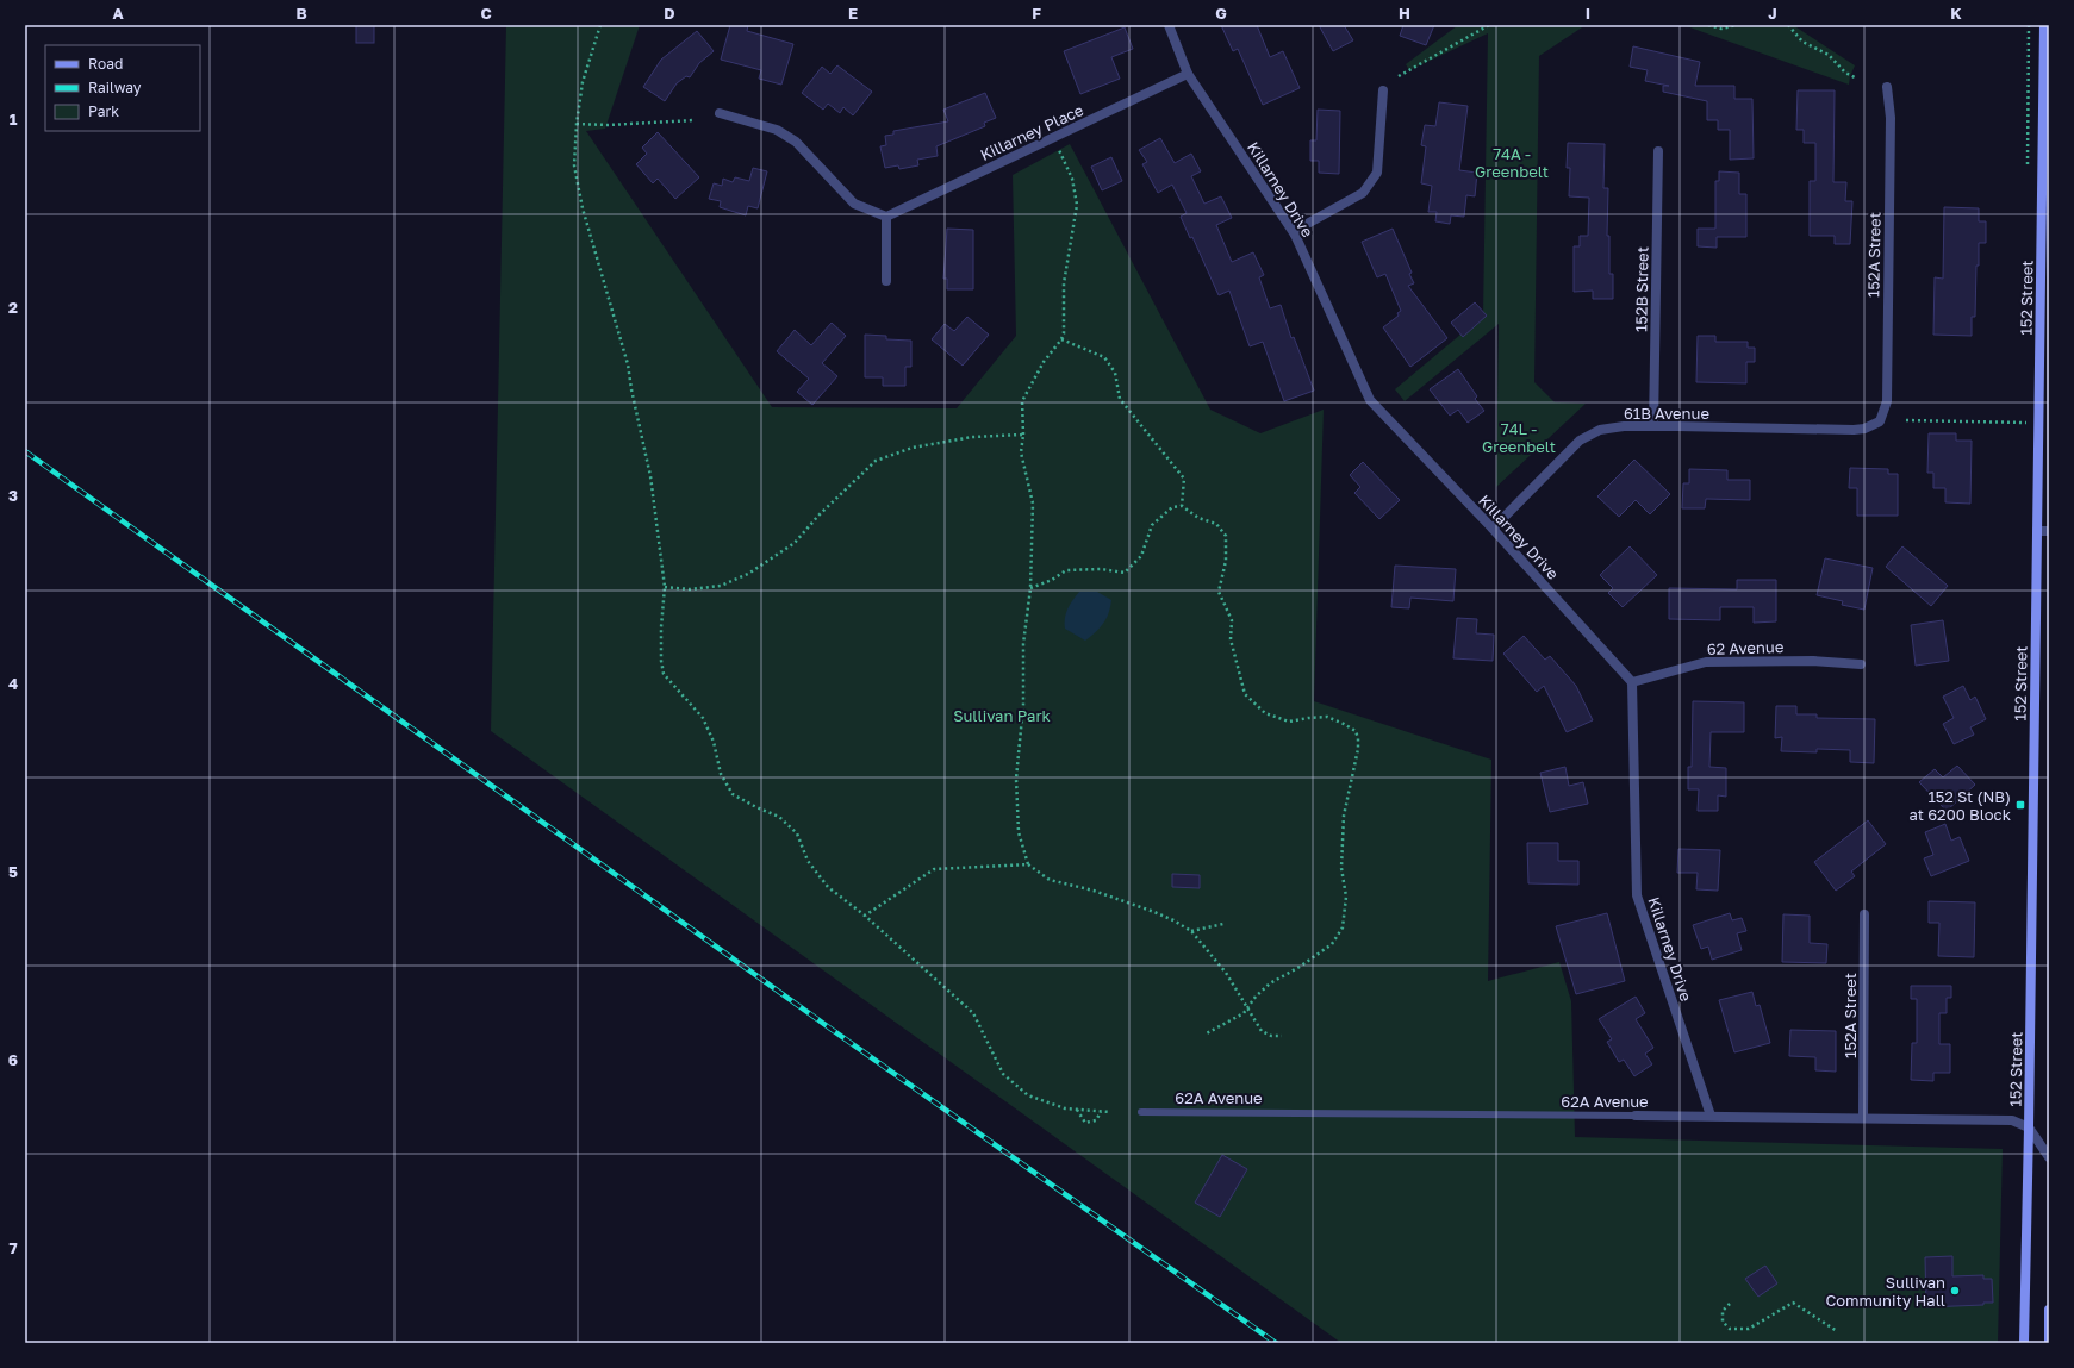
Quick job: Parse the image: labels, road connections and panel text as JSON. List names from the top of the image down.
{
  "streets": {
    "main road": ["152 Street"],
    "street": [
      "Killarney Place",
      "Killarney Drive",
      "152A Street",
      "152B Street",
      "61B Avenue",
      "62 Avenue",
      "62A Avenue"
    ]
  },
  "crossings": [
    ["Killarney Place", "Killarney Drive"],
    ["Killarney Drive", "61B Avenue"],
    ["Killarney Drive", "62 Avenue"],
    ["Killarney Drive", "62A Avenue"],
    ["152A Street", "61B Avenue"],
    ["152A Street", "62A Avenue"],
    ["152B Street", "61B Avenue"],
    ["152 Street", "62A Avenue"]
  ],
  "parks": ["74A - Greenbelt", "74L - Greenbelt", "Sullivan Park"],
  "places": {
    "transit": ["152 St (NB) at 6200 Block"],
    "other": ["Sullivan Community Hall"]
  },
  "legend": ["Road", "Railway", "Park"],
  "grid": {
    "columns": [
      "A",
      "B",
      "C",
      "D",
      "E",
      "F",
      "G",
      "H",
      "I",
      "J",
      "K"
    ],
    "rows": [
      "1",
      "2",
      "3",
      "4",
      "5",
      "6",
      "7"
    ]
  }
}
